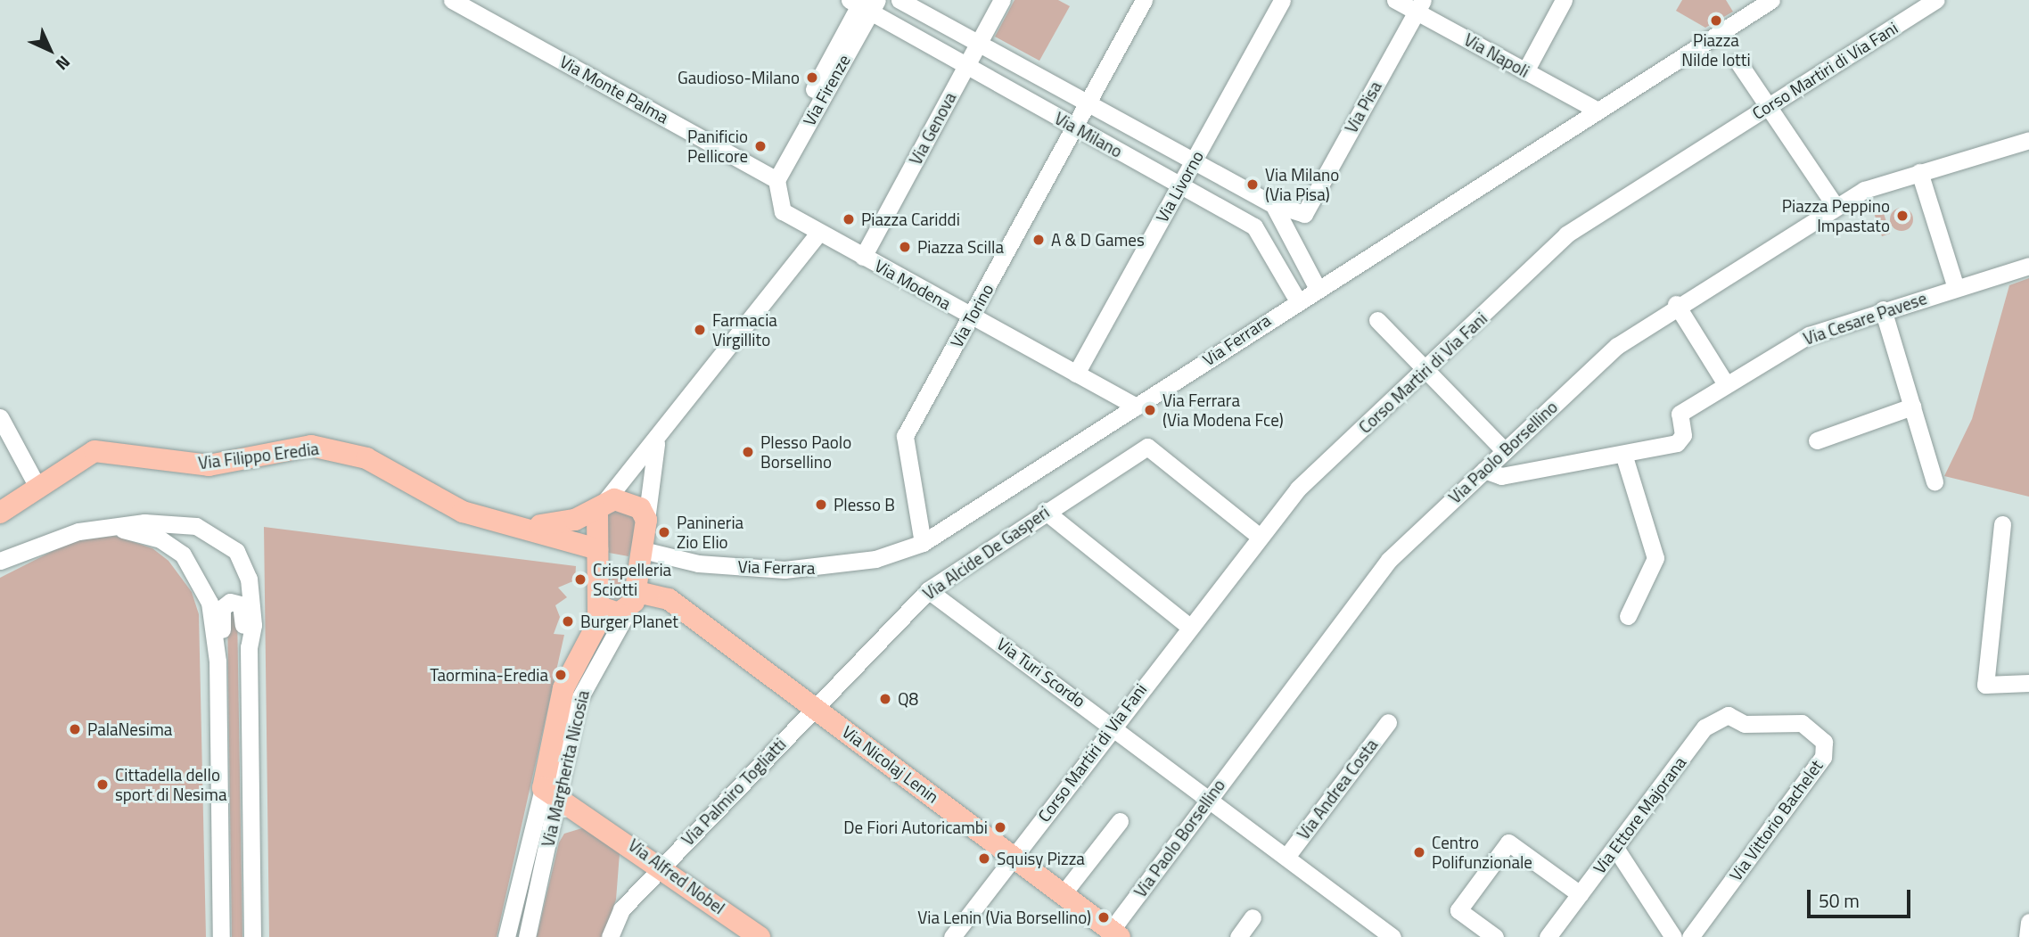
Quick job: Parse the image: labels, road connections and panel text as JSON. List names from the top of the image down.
{
  "streets": {
    "main road": [
      "Via Filippo Eredia",
      "Via Nicolaj Lenin",
      "Via Margherita Nicosia",
      "Via Alfred Nobel"
    ],
    "street": [
      "Via Napoli",
      "Corso Martiri di Via Fani",
      "Via Monte Palma",
      "Via Firenze",
      "Via Pisa",
      "Via Genova",
      "Via Milano",
      "Via Livorno",
      "Via Modena",
      "Via Torino",
      "Via Cesare Pavese",
      "Via Ferrara",
      "Via Paolo Borsellino",
      "Via Alcide De Gasperi",
      "Via Turi Scordo",
      "Via Andrea Costa",
      "Via Palmiro Togliatti",
      "Via Ettore Majorana",
      "Via Vittorio Bachelet"
    ]
  },
  "crossings": [
    ["Via Napoli", "Via Pisa"],
    ["Via Napoli", "Via Ferrara"],
    ["Corso Martiri di Via Fani", "Via Alcide De Gasperi"],
    ["Corso Martiri di Via Fani", "Via Turi Scordo"],
    ["Corso Martiri di Via Fani", "Via Nicolaj Lenin"],
    ["Via Monte Palma", "Via Modena"],
    ["Via Firenze", "Via Milano"],
    ["Via Pisa", "Via Milano"],
    ["Via Genova", "Via Milano"],
    ["Via Genova", "Via Modena"],
    ["Via Milano", "Via Livorno"],
    ["Via Milano", "Via Torino"],
    ["Via Milano", "Via Ferrara"],
    ["Via Livorno", "Via Modena"],
    ["Via Modena", "Via Torino"],
    ["Via Modena", "Via Ferrara"],
    ["Via Torino", "Via Ferrara"],
    ["Via Paolo Borsellino", "Via Turi Scordo"],
    ["Via Paolo Borsellino", "Via Nicolaj Lenin"],
    ["Via Alcide De Gasperi", "Via Turi Scordo"],
    ["Via Alcide De Gasperi", "Via Nicolaj Lenin"],
    ["Via Alcide De Gasperi", "Via Palmiro Togliatti"],
    ["Via Turi Scordo", "Via Andrea Costa"],
    ["Via Nicolaj Lenin", "Via Margherita Nicosia"],
    ["Via Nicolaj Lenin", "Via Palmiro Togliatti"],
    ["Via Margherita Nicosia", "Via Alfred Nobel"],
    ["Via Palmiro Togliatti", "Via Alfred Nobel"],
    ["Via Ettore Majorana", "Via Vittorio Bachelet"]
  ],
  "places": [
    "Piazza Nilde Iotti",
    "Gaudioso-Milano",
    "Panificio Pellicore",
    "Via Milano (Via Pisa)",
    "Piazza Peppino Impastato",
    "Piazza Cariddi",
    "A & D Games",
    "Piazza Scilla",
    "Farmacia Virgillito",
    "Via Ferrara (Via Modena Fce)",
    "Plesso Paolo Borsellino",
    "Plesso B",
    "Panineria Zio Elio",
    "Crispelleria Sciotti",
    "Burger Planet",
    "Taormina-Eredia",
    "Q8",
    "PalaNesima",
    "Cittadella dello sport di Nesima",
    "De Fiori Autoricambi",
    "Centro Polifunzionale",
    "Squisy Pizza",
    "Via Lenin (Via Borsellino)"
  ],
  "scale_bar": "50 m",
  "north": "bottom right"
}
